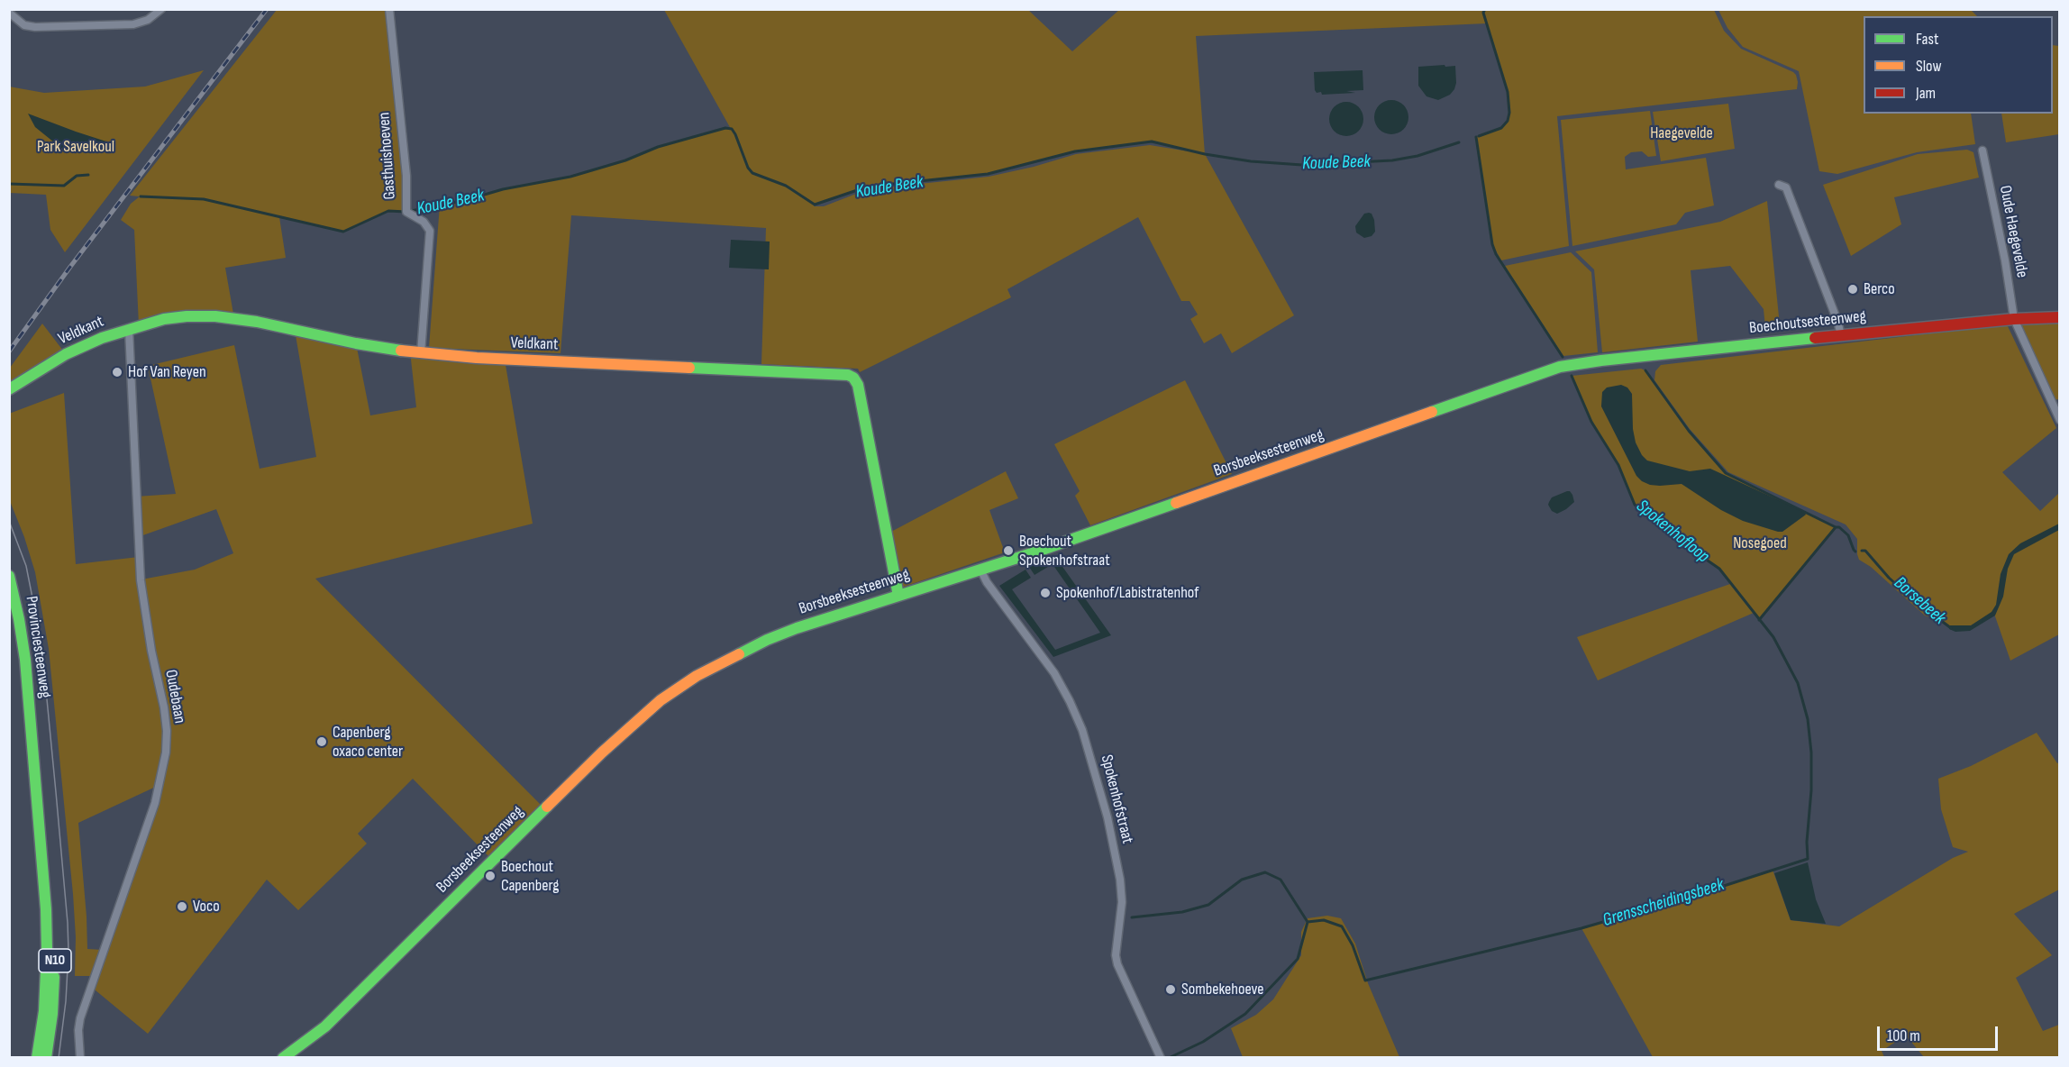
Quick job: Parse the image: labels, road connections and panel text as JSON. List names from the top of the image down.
{
  "streets": {
    "street": [
      "Gasthuishoeven",
      "Oude Haegevelde",
      "Boechoutsesteenweg",
      "Veldkant",
      "Borsbeeksesteenweg",
      "Provinciesteenweg",
      "Oudebaan",
      "Spokenhofstraat",
      "N10"
    ]
  },
  "crossings": [
    ["Gasthuishoeven", "Veldkant"],
    ["Oude Haegevelde", "Boechoutsesteenweg"],
    ["Boechoutsesteenweg", "Borsbeeksesteenweg"],
    ["Veldkant", "Borsbeeksesteenweg"],
    ["Veldkant", "Oudebaan"],
    ["Borsbeeksesteenweg", "Spokenhofstraat"]
  ],
  "water": [
    "Koude Beek",
    "Spokenhofloop",
    "Borsebeek",
    "Grensscheidingsbeek"
  ],
  "parks": ["Haegevelde", "Park Savelkoul", "Nosegoed"],
  "places": [
    "Berco",
    "Hof Van Reyen",
    "Boechout Spokenhofstraat",
    "Spokenhof/Labistratenhof",
    "Capenberg oxaco center",
    "Boechout Capenberg",
    "Voco",
    "Sombekehoeve"
  ],
  "legend": ["Fast", "Slow", "Jam"],
  "scale_bar": "100 m"
}
